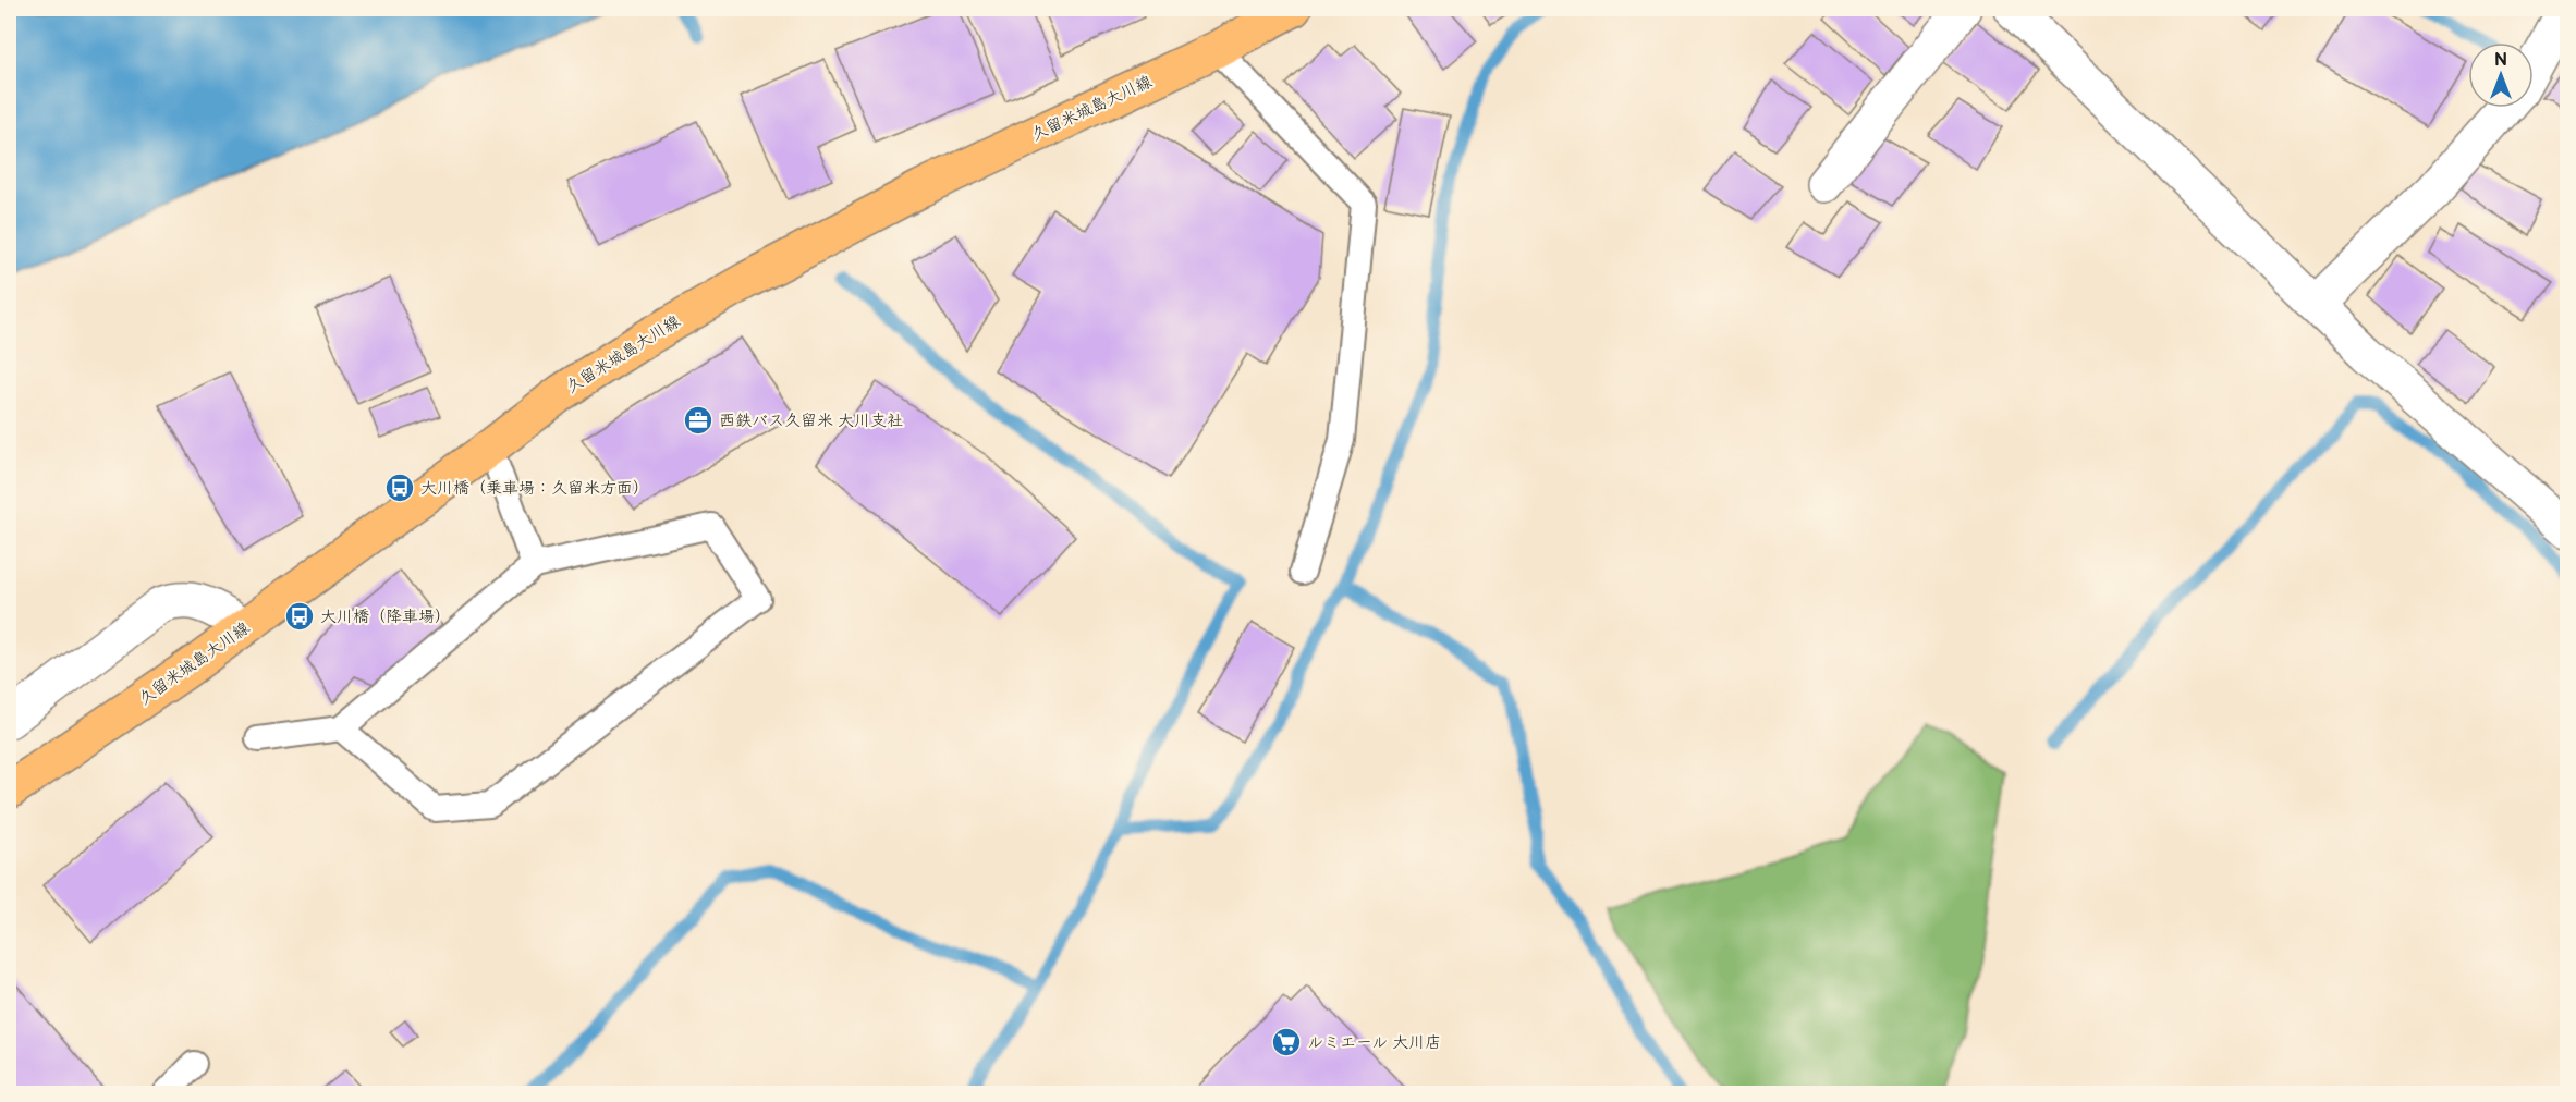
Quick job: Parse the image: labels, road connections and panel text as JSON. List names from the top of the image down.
{
  "streets": {
    "main road": ["久留米城島大川線"]
  },
  "places": {
    "office": ["西鉄バス久留米 大川支社"],
    "bus stop": ["大川橋（乗車場：久留米方面）", "大川橋（降車場）"],
    "supermarket": ["ルミエール 大川店"]
  },
  "north": "top"
}
